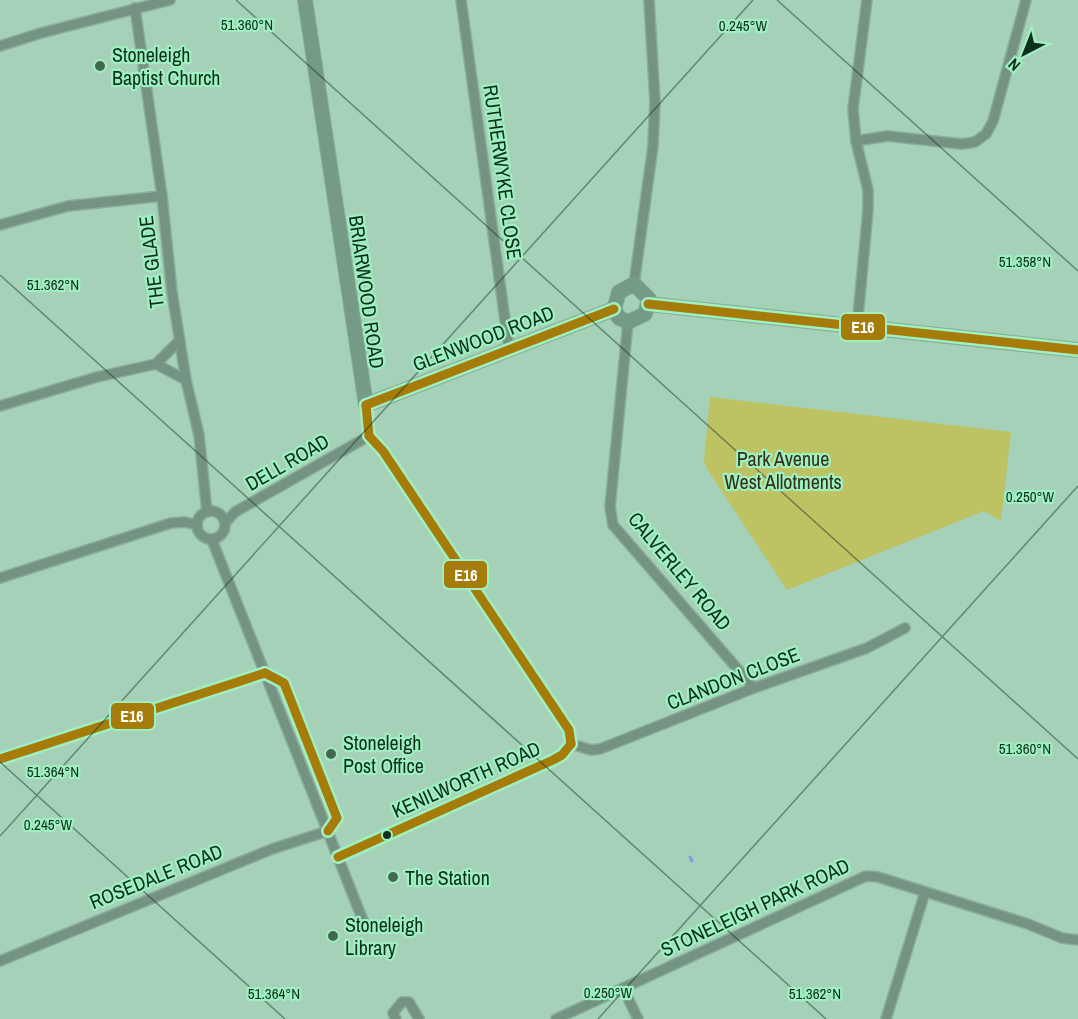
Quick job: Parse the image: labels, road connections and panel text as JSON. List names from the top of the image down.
{
  "streets": {
    "street": [
      "RUTHERWYKE CLOSE",
      "THE GLADE",
      "BRIARWOOD ROAD",
      "GLENWOOD ROAD",
      "DELL ROAD",
      "CALVERLEY ROAD",
      "CLANDON CLOSE",
      "KENILWORTH ROAD",
      "ROSEDALE ROAD",
      "STONELEIGH PARK ROAD"
    ]
  },
  "crossings": [
    ["RUTHERWYKE CLOSE", "GLENWOOD ROAD"],
    ["THE GLADE", "DELL ROAD"],
    ["BRIARWOOD ROAD", "GLENWOOD ROAD"],
    ["BRIARWOOD ROAD", "DELL ROAD"],
    ["GLENWOOD ROAD", "CALVERLEY ROAD"],
    ["CALVERLEY ROAD", "CLANDON CLOSE"],
    ["CLANDON CLOSE", "KENILWORTH ROAD"]
  ],
  "parks": ["Park Avenue West Allotments"],
  "places": [
    "Stoneleigh Baptist Church",
    "Stoneleigh Post Office",
    "The Station",
    "Stoneleigh Library"
  ],
  "lines": ["transit line E16"],
  "north": "bottom left",
  "coordinates": [
    "51.360°N",
    "0.245°W",
    "51.358°N",
    "51.362°N",
    "0.250°W",
    "51.364°N"
  ]
}
